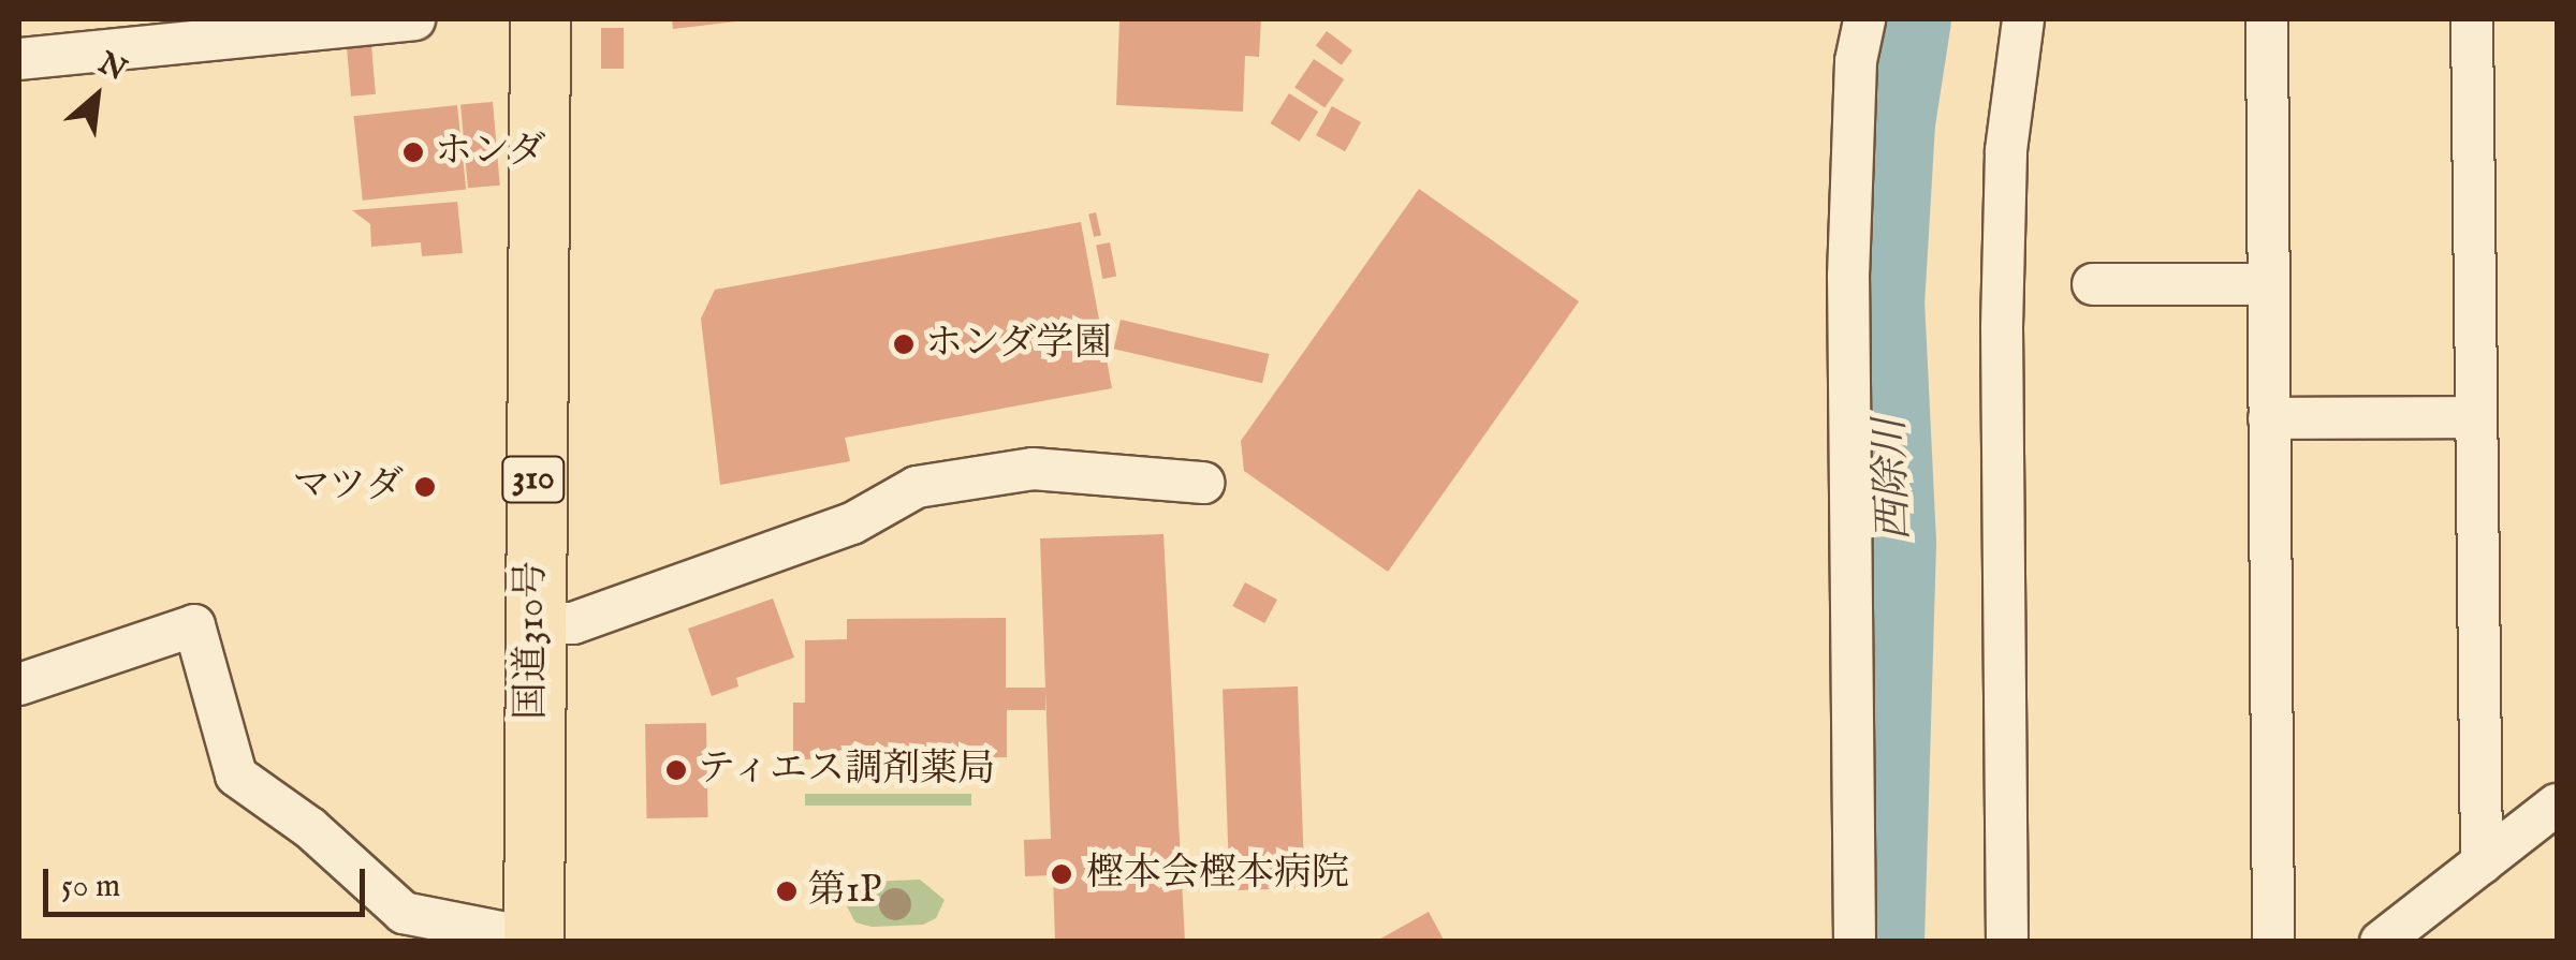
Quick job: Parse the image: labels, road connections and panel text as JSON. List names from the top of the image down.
{
  "streets": {
    "highway": ["310", "国道310号"]
  },
  "water": ["西除川"],
  "places": [
    "ホンダ",
    "ホンダ学園",
    "マツダ",
    "ティエス調剤薬局",
    "樫本会樫本病院",
    "第1P"
  ],
  "scale_bar": "50 m",
  "north": "top right"
}
